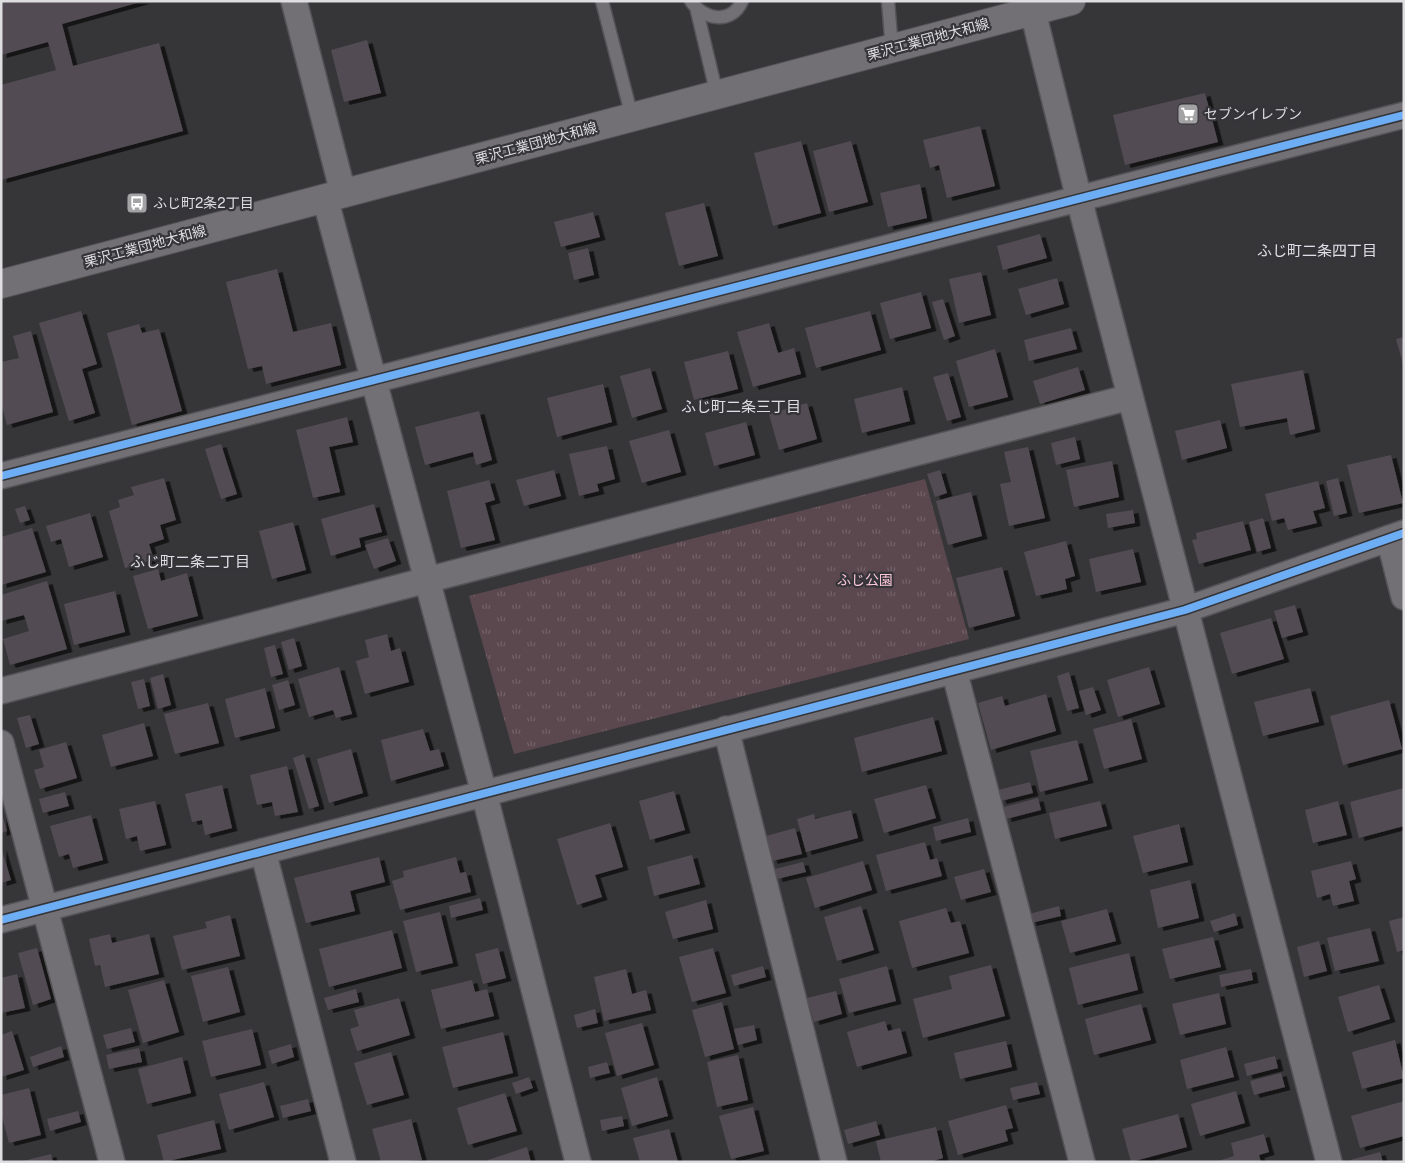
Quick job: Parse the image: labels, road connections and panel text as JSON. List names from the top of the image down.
{
  "streets": {
    "main road": ["栗沢工業団地大和線"]
  },
  "districts": ["ふじ町二条四丁目", "ふじ町二条三丁目", "ふじ町二条二丁目"],
  "parks": ["ふじ公園"],
  "places": {
    "supermarket": ["セブンイレブン"],
    "bus stop": ["ふじ町2条2丁目"]
  }
}
